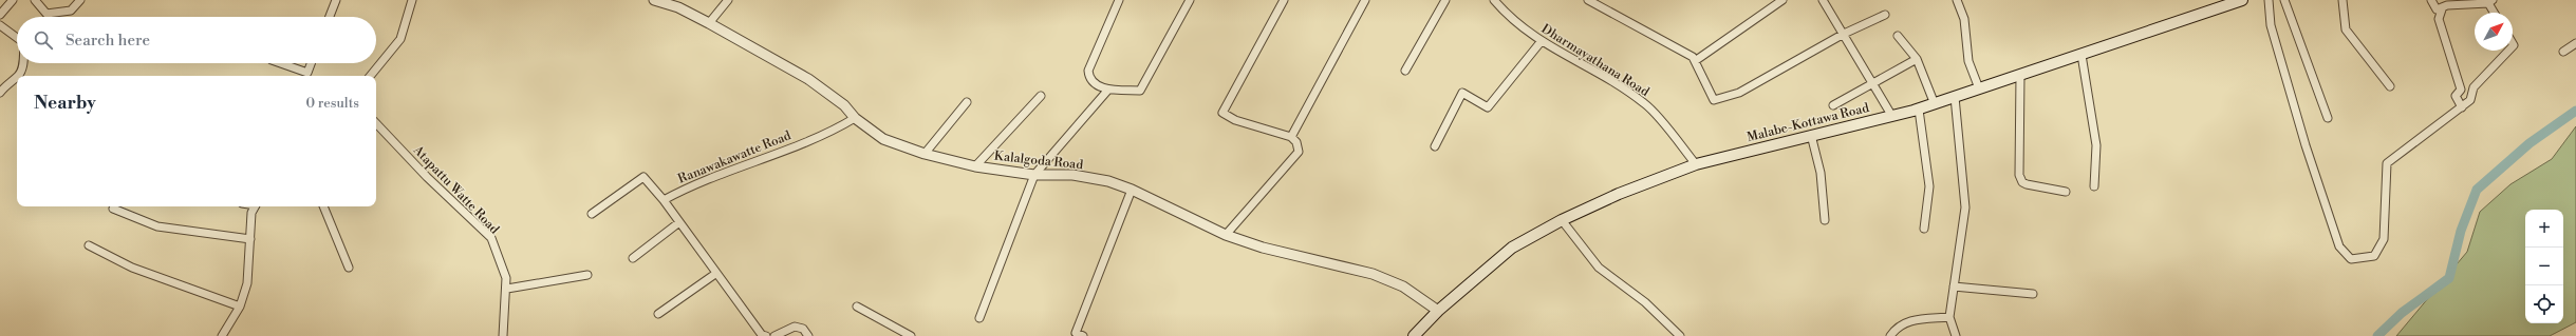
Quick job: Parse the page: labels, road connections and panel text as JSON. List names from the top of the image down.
{
  "streets": {
    "main road": ["Malabe-Kottawa Road"],
    "street": [
      "Dharmayathana Road",
      "Ranawakawatte Road",
      "Kalalgoda Road",
      "Atapattu Watte Road"
    ]
  },
  "crossings": [
    ["Dharmayathana Road", "Malabe-Kottawa Road"],
    ["Malabe-Kottawa Road", "Kalalgoda Road"],
    ["Ranawakawatte Road", "Kalalgoda Road"]
  ],
  "north": "top right",
  "page": {
    "search": "Search here",
    "heading": ["Nearby", "0 results"],
    "map_buttons": ["+", "−"]
  }
}
